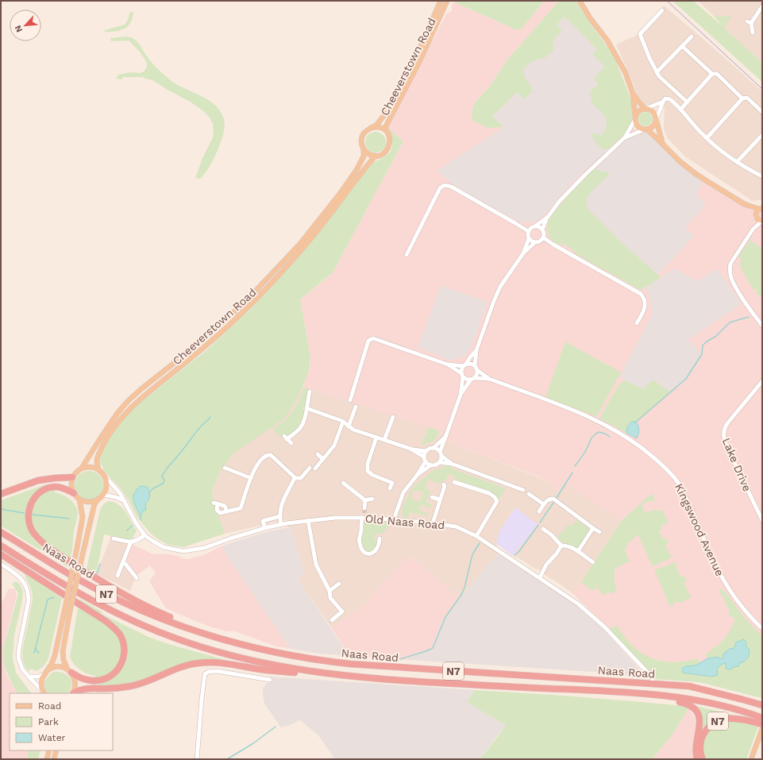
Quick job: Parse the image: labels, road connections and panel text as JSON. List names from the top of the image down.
{
  "streets": {
    "highway": ["Naas Road", "N7"],
    "main road": ["Cheeverstown Road"],
    "street": ["Lake Drive", "Old Naas Road", "Kingswood Avenue"]
  },
  "crossings": [
    ["Cheeverstown Road", "Old Naas Road"],
    ["Cheeverstown Road", "N7"],
    ["Old Naas Road", "Naas Road"],
    ["Old Naas Road", "N7"],
    ["Naas Road", "N7"]
  ],
  "legend": ["Road", "Park", "Water"],
  "north": "bottom left"
}
